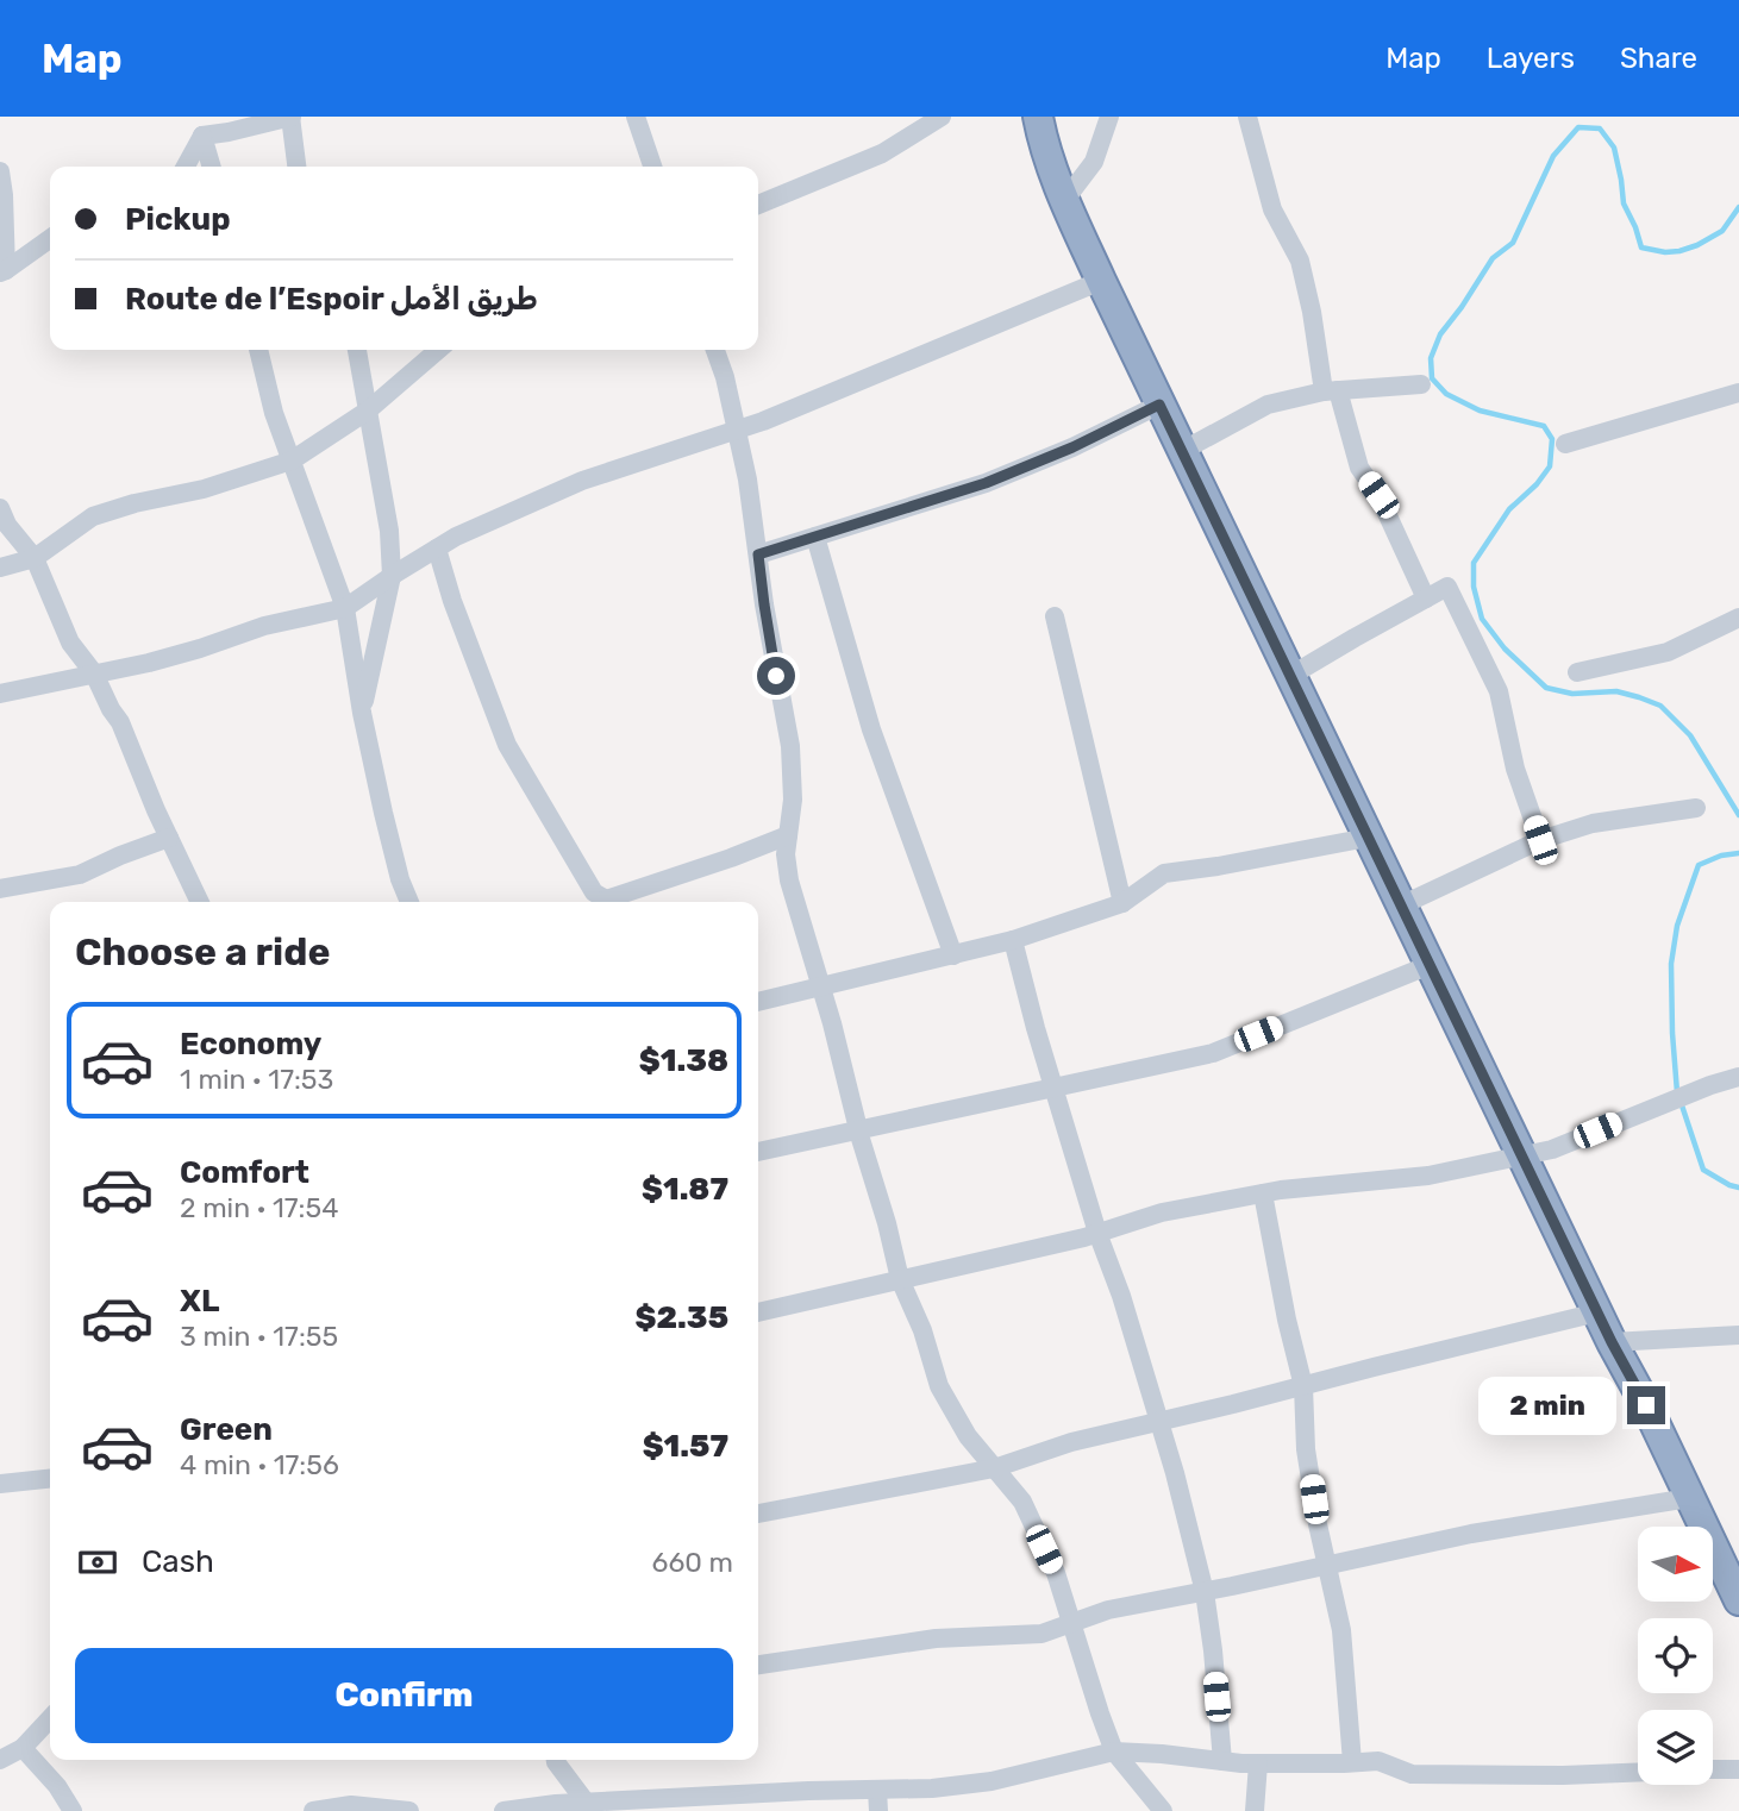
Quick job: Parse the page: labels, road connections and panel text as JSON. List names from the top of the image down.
{
  "north": "right",
  "page": {
    "header": "Map",
    "nav": ["Map", "Layers", "Share"],
    "banner": ["Pickup", "Route de l’Espoir طريق الأمل"],
    "heading": "Choose a ride",
    "list": [
      {
        "name": "Economy",
        "note": "1 min · 17:53",
        "value": "$1.38"
      },
      {
        "name": "Comfort",
        "note": "2 min · 17:54",
        "value": "$1.87"
      },
      {
        "name": "XL",
        "note": "3 min · 17:55",
        "value": "$2.35"
      },
      {
        "name": "Green",
        "note": "4 min · 17:56",
        "value": "$1.57"
      }
    ],
    "bubble": "2 min",
    "pay": ["Cash", "660 m"],
    "buttons": "Confirm"
  }
}
